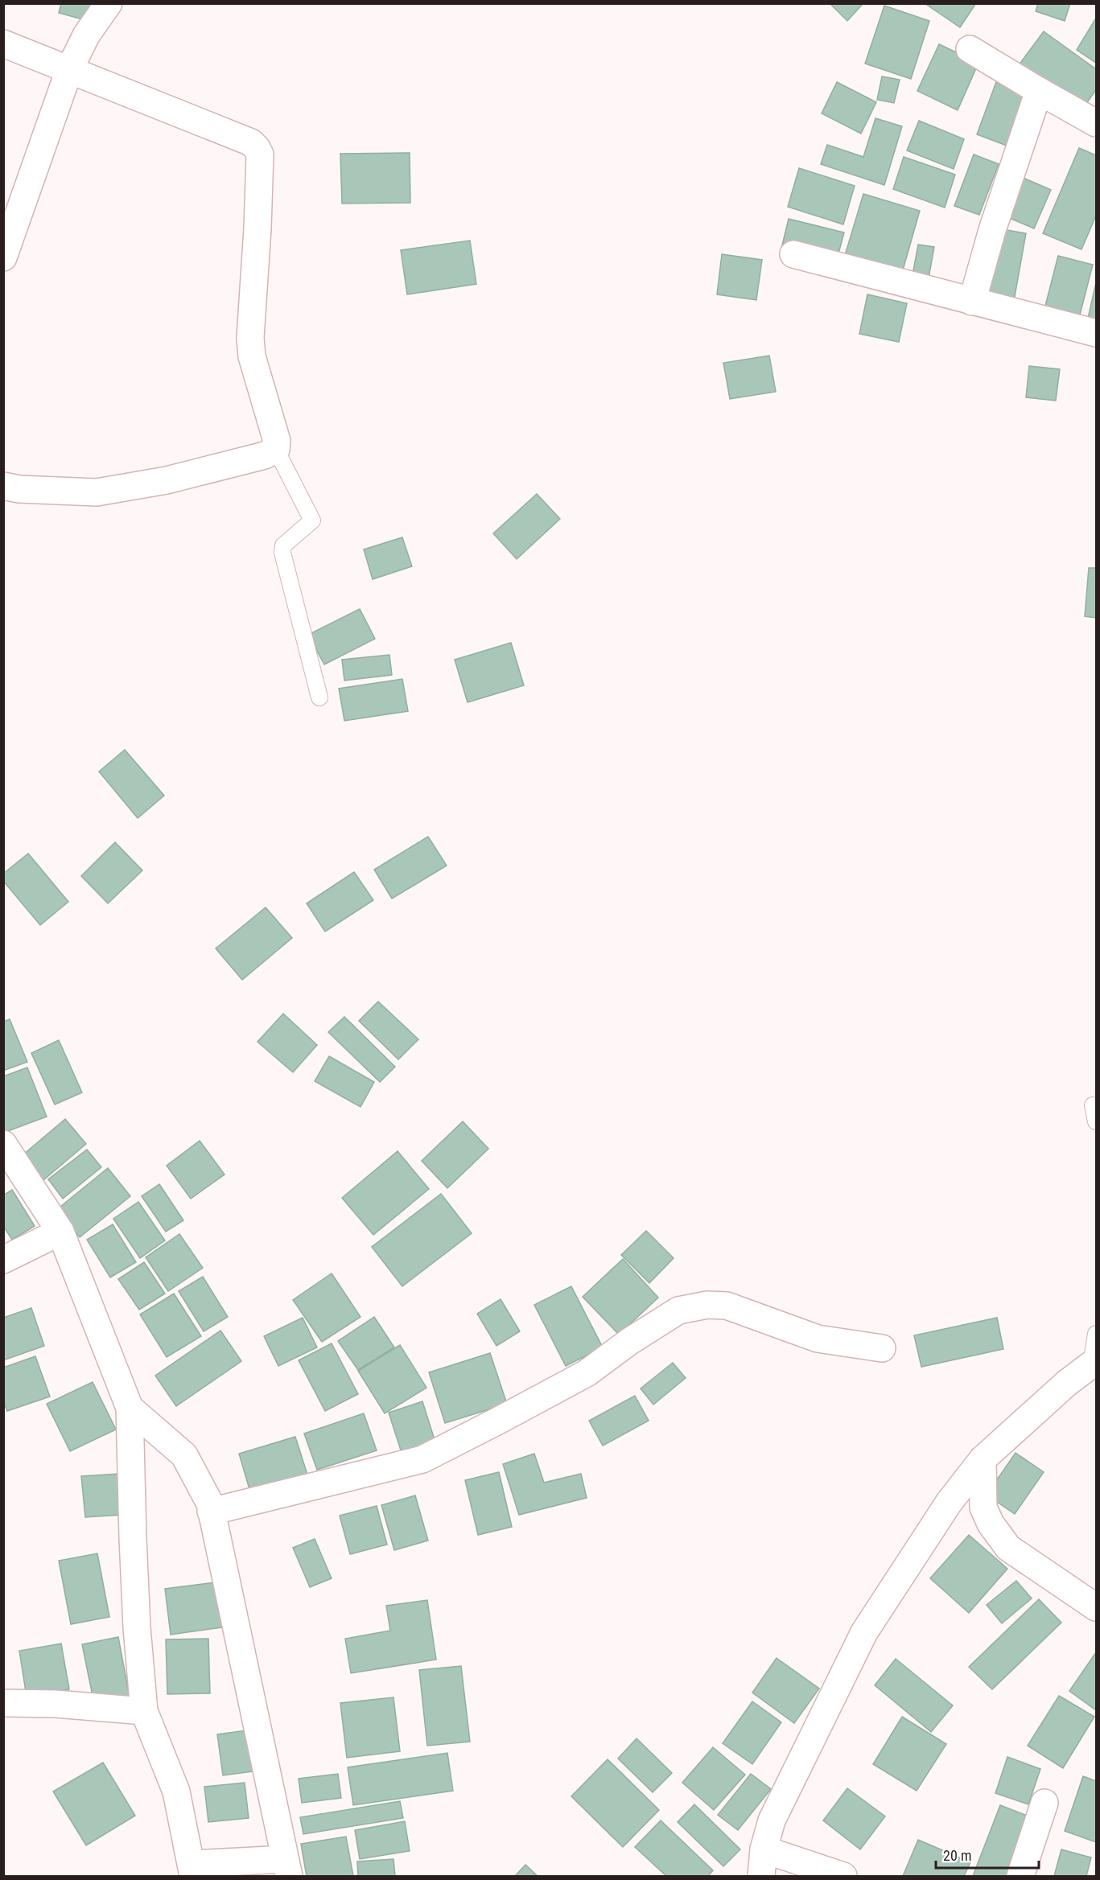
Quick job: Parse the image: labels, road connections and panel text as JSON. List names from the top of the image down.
{
  "scale_bar": "20 m"
}
